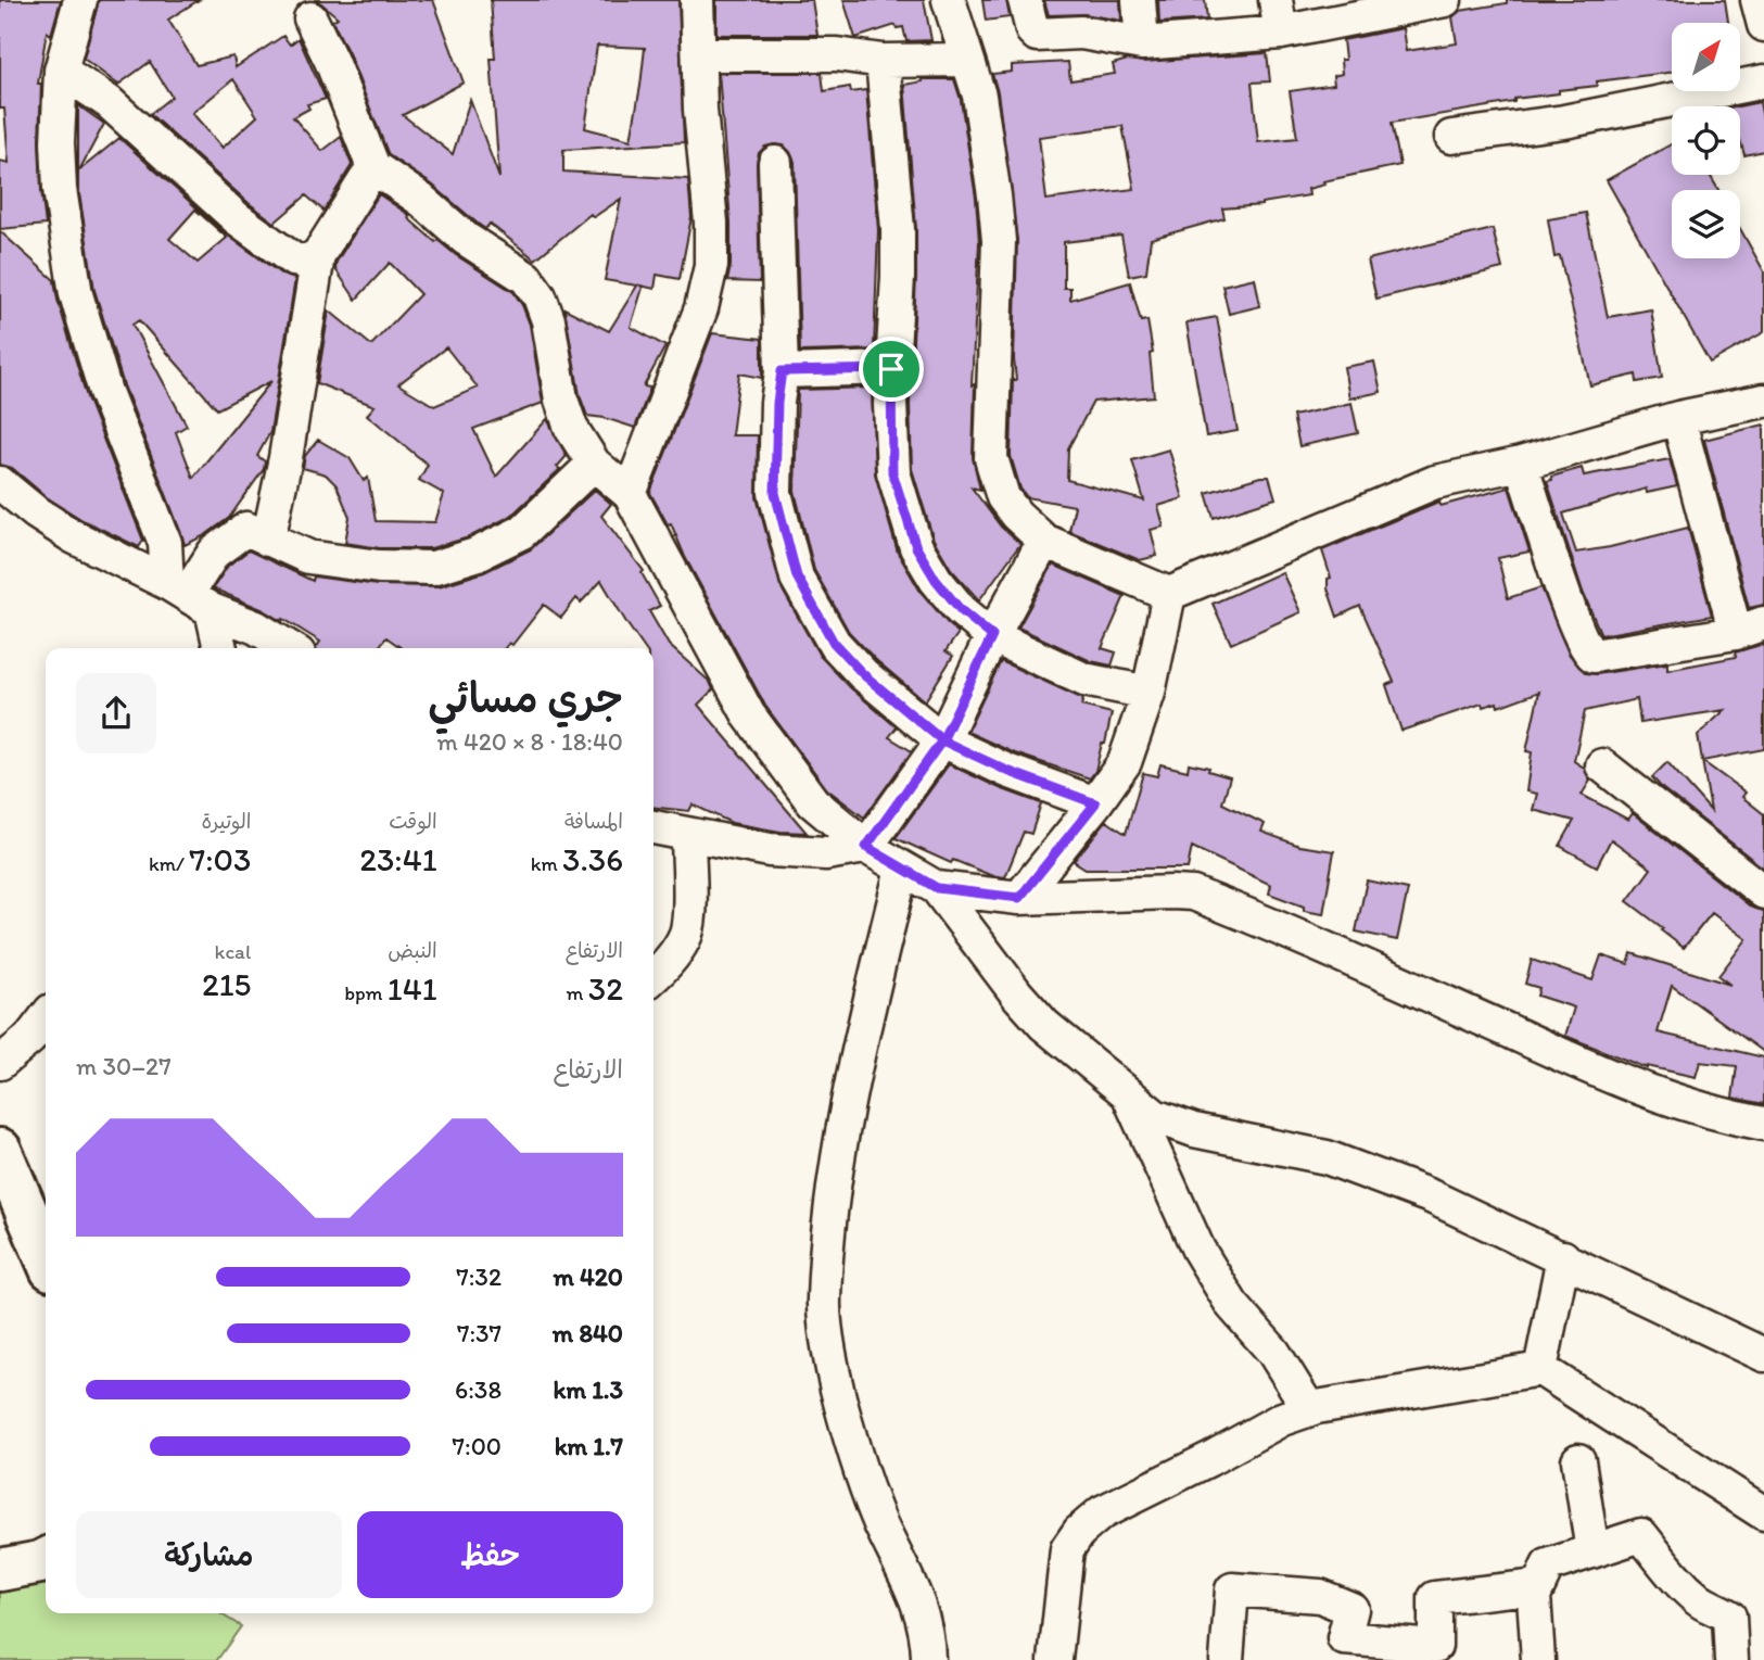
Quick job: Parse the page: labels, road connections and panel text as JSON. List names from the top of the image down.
{
  "north": "top right",
  "page": {
    "heading": ["جري مسائي", "18:40 · 8 × 420 m"],
    "stats": [
      ["المسافة", "3.36 km"],
      ["الوقت", "23:41"],
      ["الوتيرة", "7:03 /km"],
      ["الارتفاع", "32 m"],
      ["النبض", "141 bpm"],
      ["kcal", "215"]
    ],
    "chart": ["الارتفاع", "27–30 m"],
    "list": [
      {
        "name": "420 m",
        "note": "7:32"
      },
      {
        "name": "840 m",
        "note": "7:37"
      },
      {
        "name": "1.3 km",
        "note": "6:38"
      },
      {
        "name": "1.7 km",
        "note": "7:00"
      }
    ],
    "buttons": ["حفظ", "مشاركة"]
  }
}
